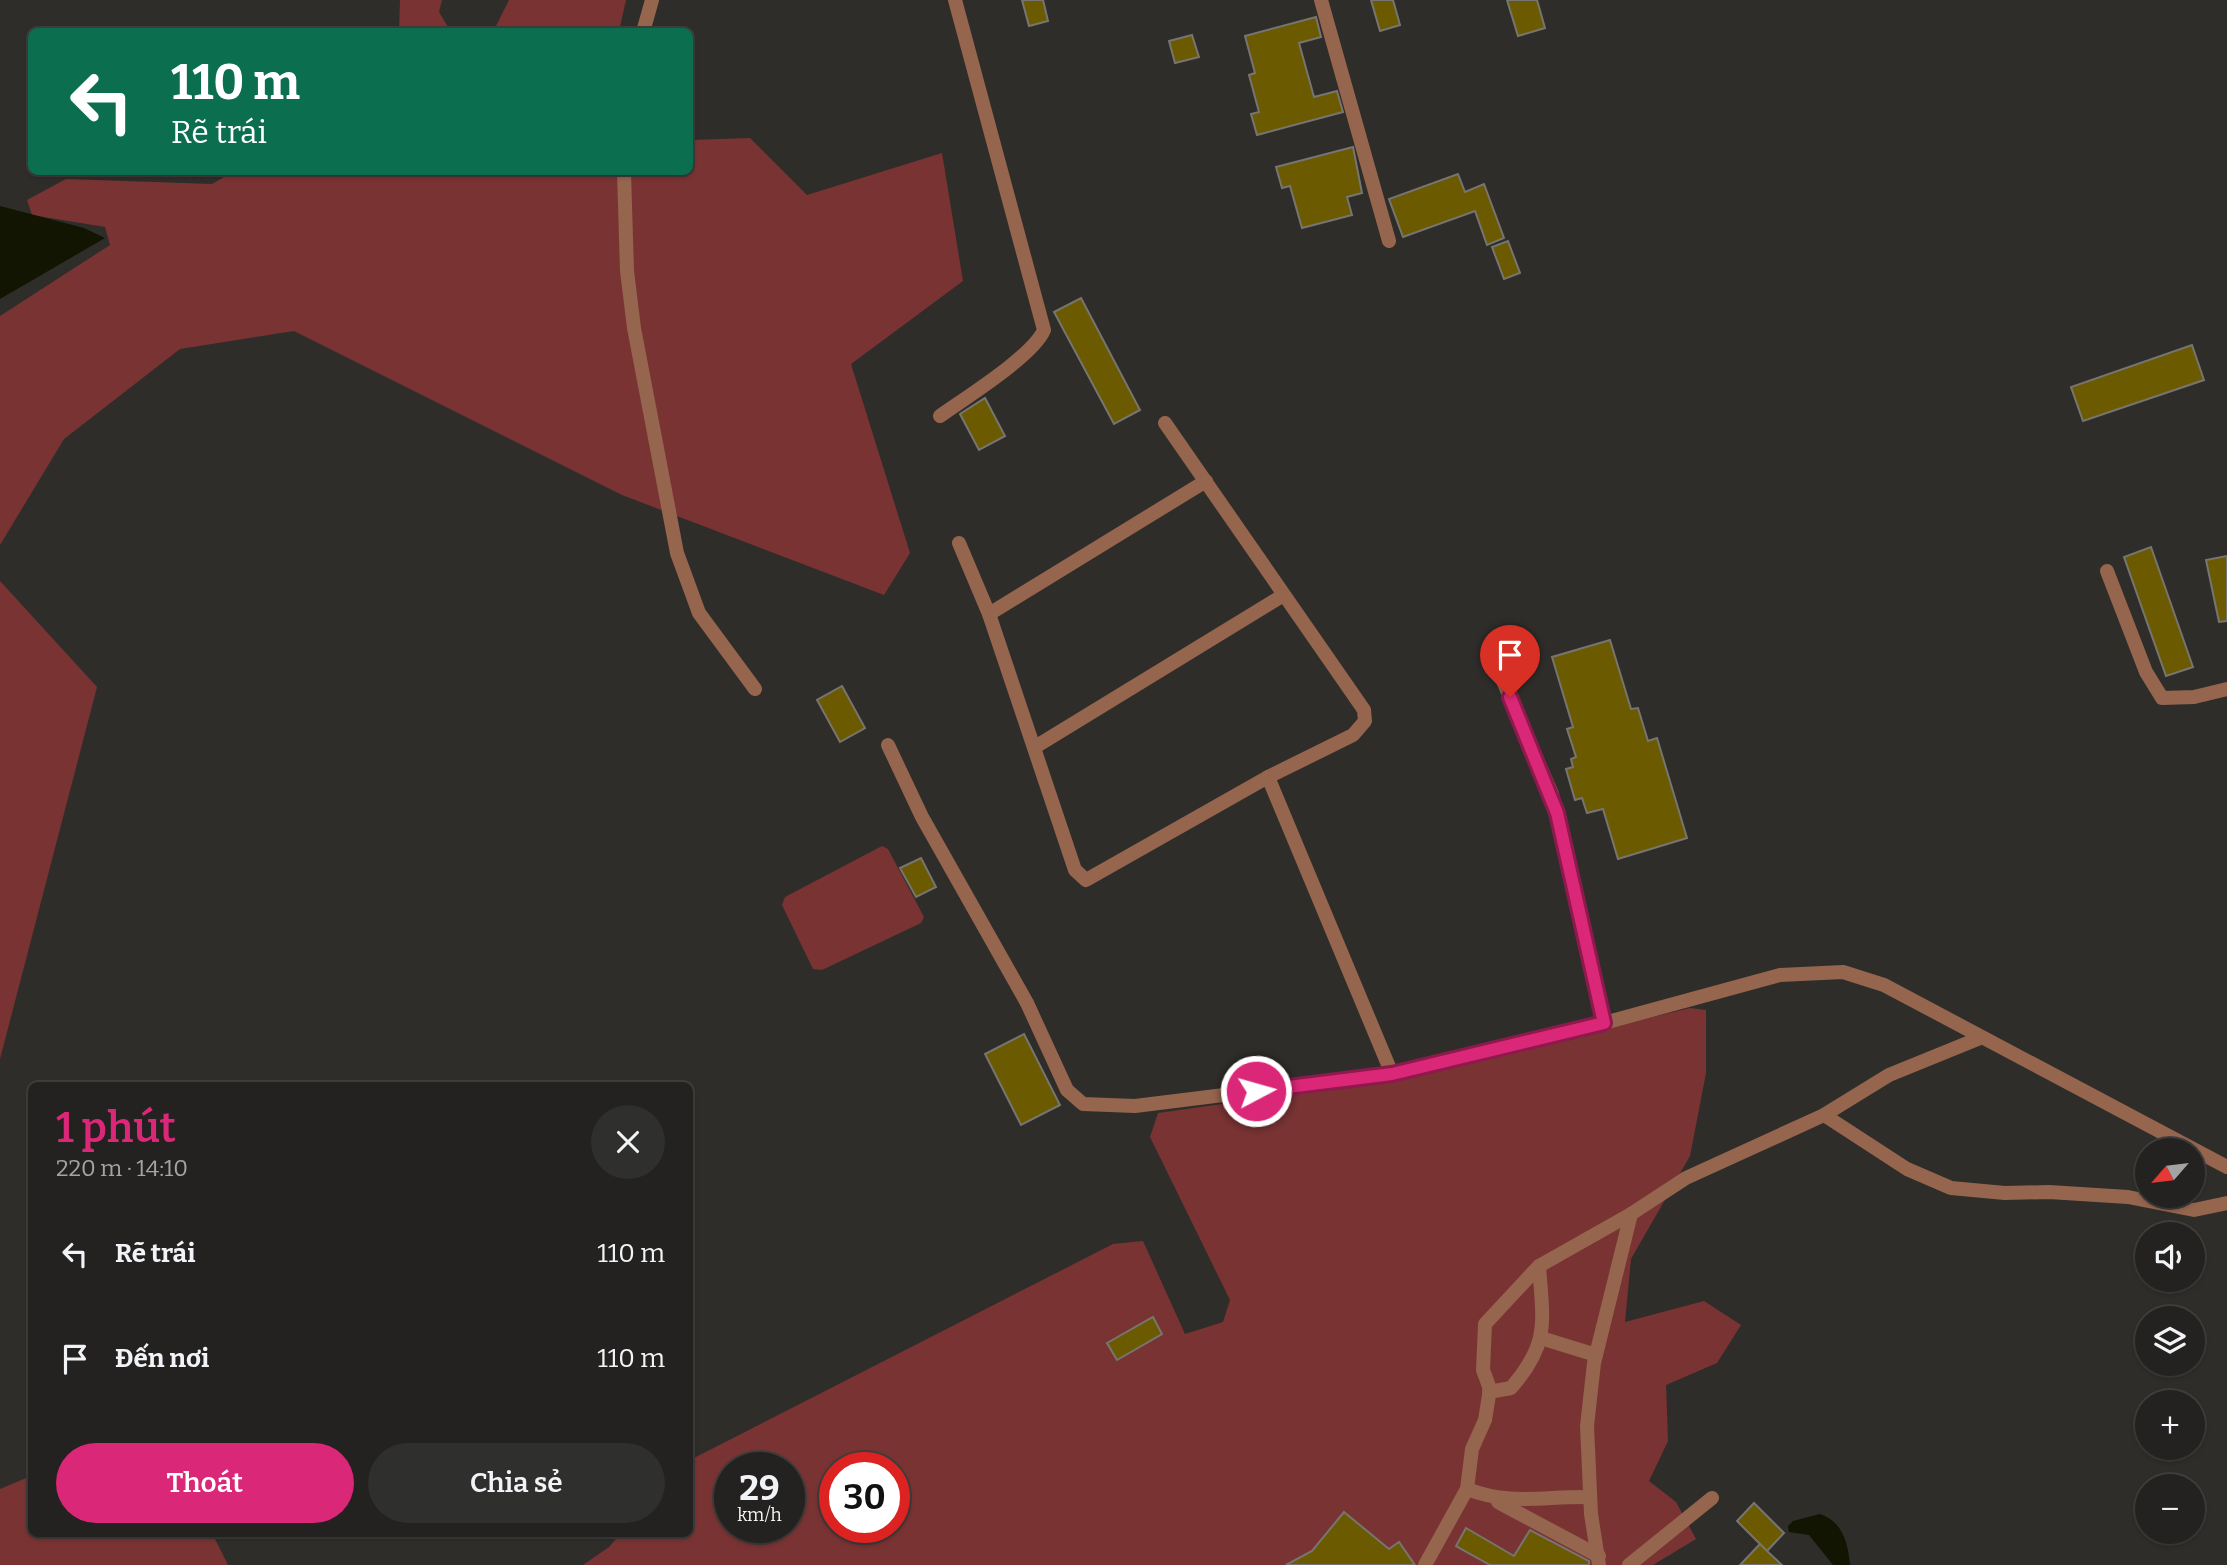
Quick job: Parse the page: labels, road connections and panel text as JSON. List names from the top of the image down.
{
  "north": "bottom left",
  "page": {
    "turn": ["110 m", "Rẽ trái"],
    "heading": ["1 phút", "220 m · 14:10"],
    "map_buttons": ["+", "−"],
    "list": [
      {
        "name": "Rẽ trái",
        "value": "110 m"
      },
      {
        "name": "Đến nơi",
        "value": "110 m"
      }
    ],
    "buttons": ["Thoát", "Chia sẻ"],
    "speed": "29 km/h",
    "limit": "30"
  }
}
